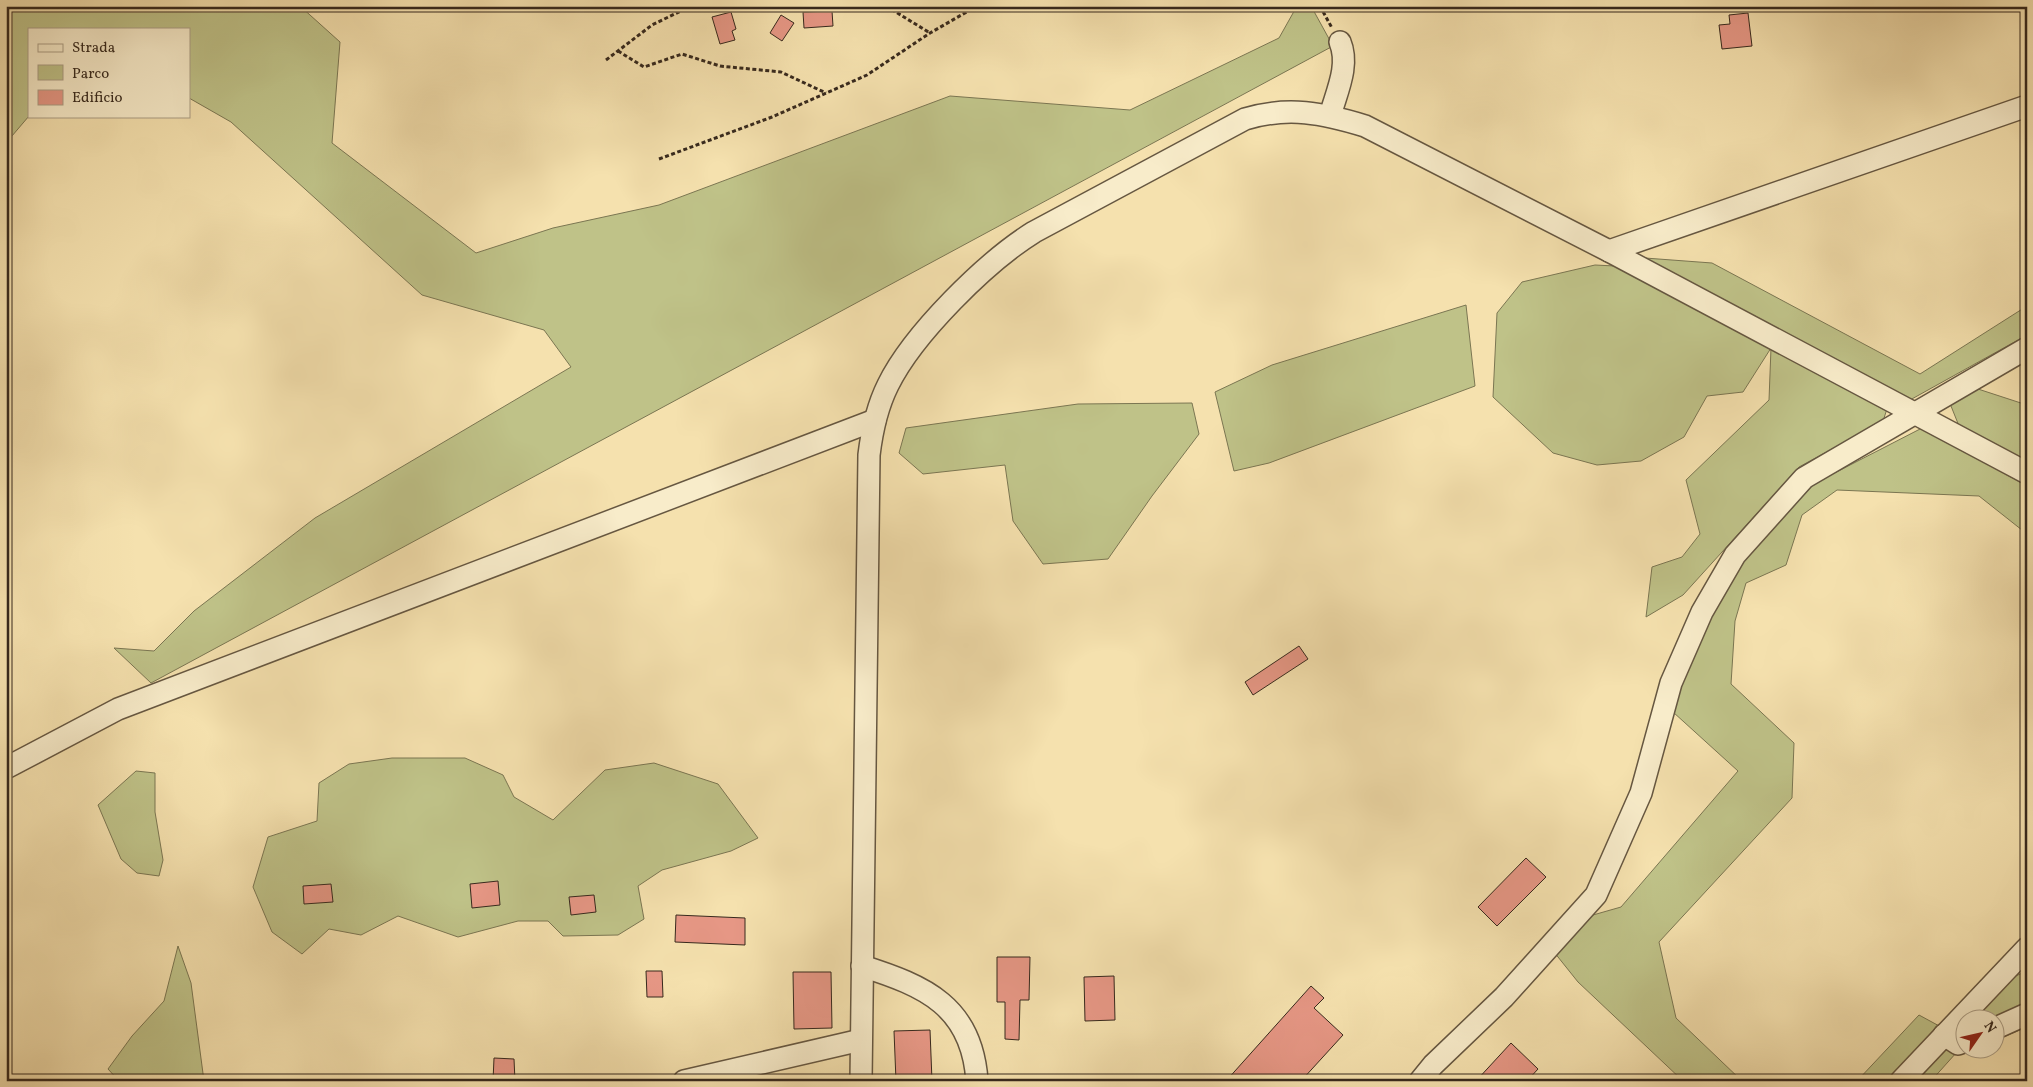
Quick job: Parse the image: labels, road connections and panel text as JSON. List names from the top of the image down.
{
  "legend": ["Strada", "Parco", "Edificio"],
  "north": "top right"
}
